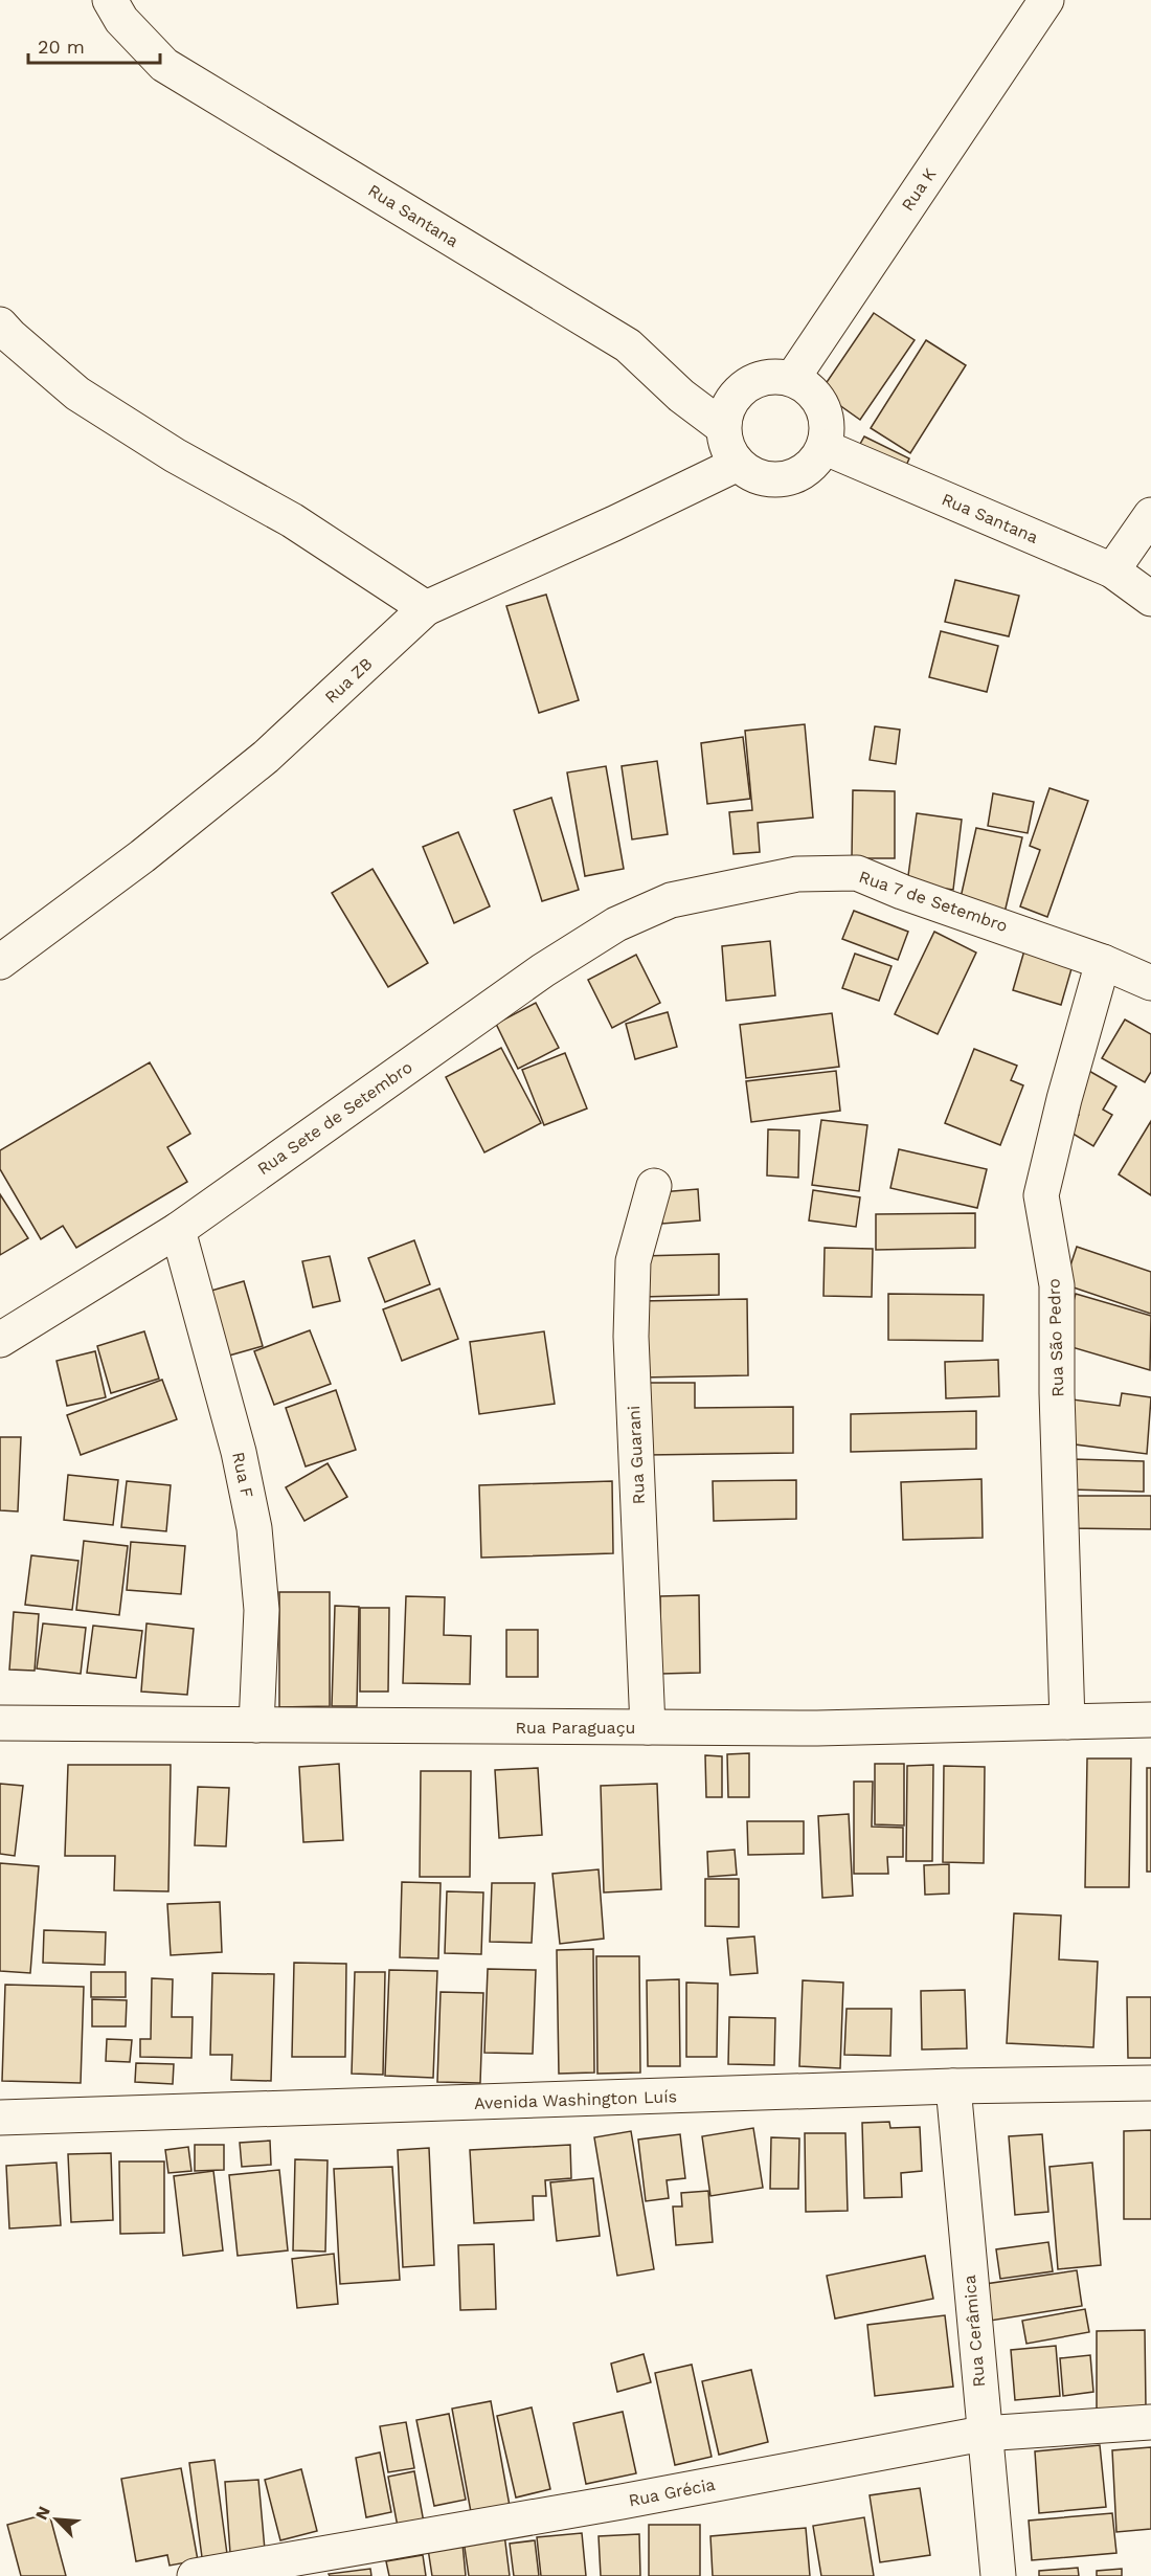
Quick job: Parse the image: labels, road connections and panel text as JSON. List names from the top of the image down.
{
  "streets": {
    "street": [
      "Rua K",
      "Rua Santana",
      "Rua ZB",
      "Rua 7 de Setembro",
      "Rua Sete de Setembro",
      "Rua São Pedro",
      "Rua Guarani",
      "Rua F",
      "Rua Paraguaçu",
      "Avenida Washington Luís",
      "Rua Cerâmica",
      "Rua Grécia"
    ]
  },
  "crossings": [
    ["Rua K", "Rua Santana"],
    ["Rua K", "Rua ZB"],
    ["Rua Santana", "Rua ZB"],
    ["Rua 7 de Setembro", "Rua Sete de Setembro"],
    ["Rua 7 de Setembro", "Rua São Pedro"],
    ["Rua Sete de Setembro", "Rua F"],
    ["Rua São Pedro", "Rua Paraguaçu"],
    ["Rua Guarani", "Rua Paraguaçu"],
    ["Rua F", "Rua Paraguaçu"],
    ["Avenida Washington Luís", "Rua Cerâmica"],
    ["Rua Cerâmica", "Rua Grécia"]
  ],
  "scale_bar": "20 m",
  "north": "top left"
}
